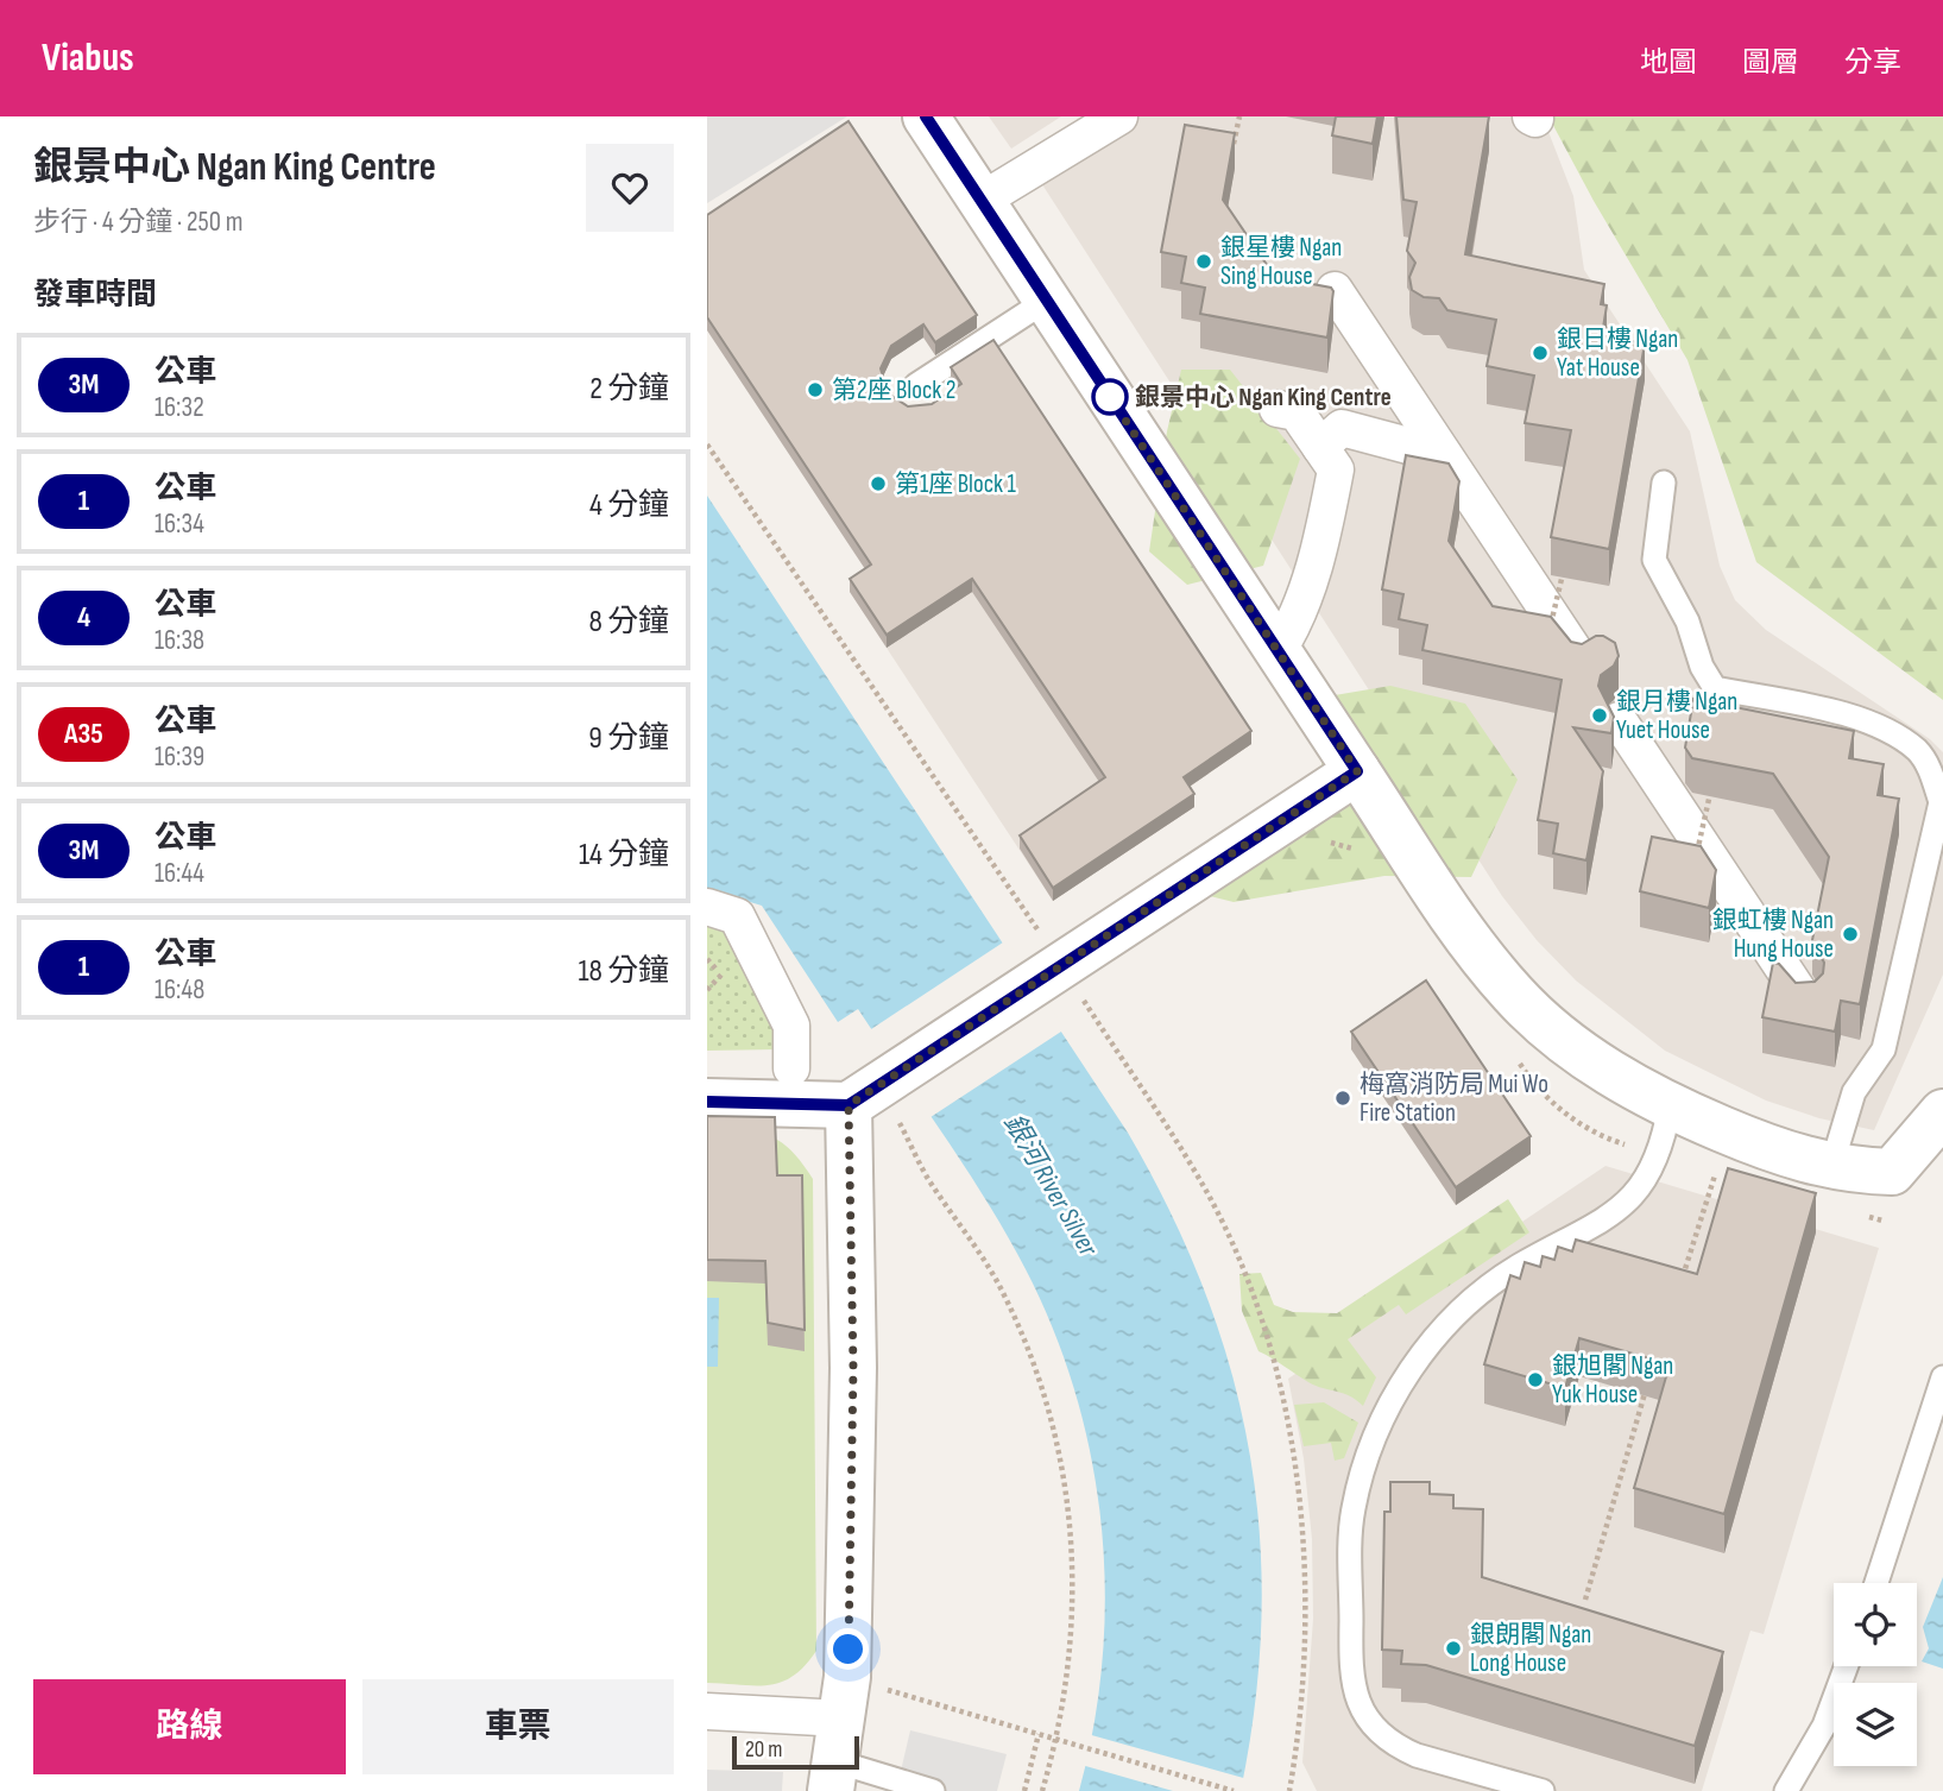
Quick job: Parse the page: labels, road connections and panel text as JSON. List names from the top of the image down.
{
  "water": ["銀河 River Silver"],
  "places": [
    "銀星樓 Ngan Sing House",
    "銀日樓 Ngan Yat House",
    "第2座 Block 2",
    "銀景中心 Ngan King Centre",
    "第1座 Block 1",
    "銀月樓 Ngan Yuet House",
    "銀虹樓 Ngan Hung House",
    "梅窩消防局 Mui Wo Fire Station",
    "銀旭閣 Ngan Yuk House",
    "銀朗閣 Ngan Long House"
  ],
  "lines": ["bus line 3M"],
  "scale_bar": "20 m",
  "page": {
    "header": "Viabus",
    "nav": ["地圖", "圖層", "分享"],
    "heading": [
      ["銀景中心 Ngan King Centre", "步行 · 4 分鐘 · 250 m"],
      "發車時間"
    ],
    "list": [
      {
        "mark": "3M",
        "name": "公車",
        "note": "16:32",
        "value": "2 分鐘"
      },
      {
        "mark": "1",
        "name": "公車",
        "note": "16:34",
        "value": "4 分鐘"
      },
      {
        "mark": "4",
        "name": "公車",
        "note": "16:38",
        "value": "8 分鐘"
      },
      {
        "mark": "A35",
        "name": "公車",
        "note": "16:39",
        "value": "9 分鐘"
      },
      {
        "mark": "3M",
        "name": "公車",
        "note": "16:44",
        "value": "14 分鐘"
      },
      {
        "mark": "1",
        "name": "公車",
        "note": "16:48",
        "value": "18 分鐘"
      }
    ],
    "buttons": ["路線", "車票"],
    "scale": "20 m"
  }
}
